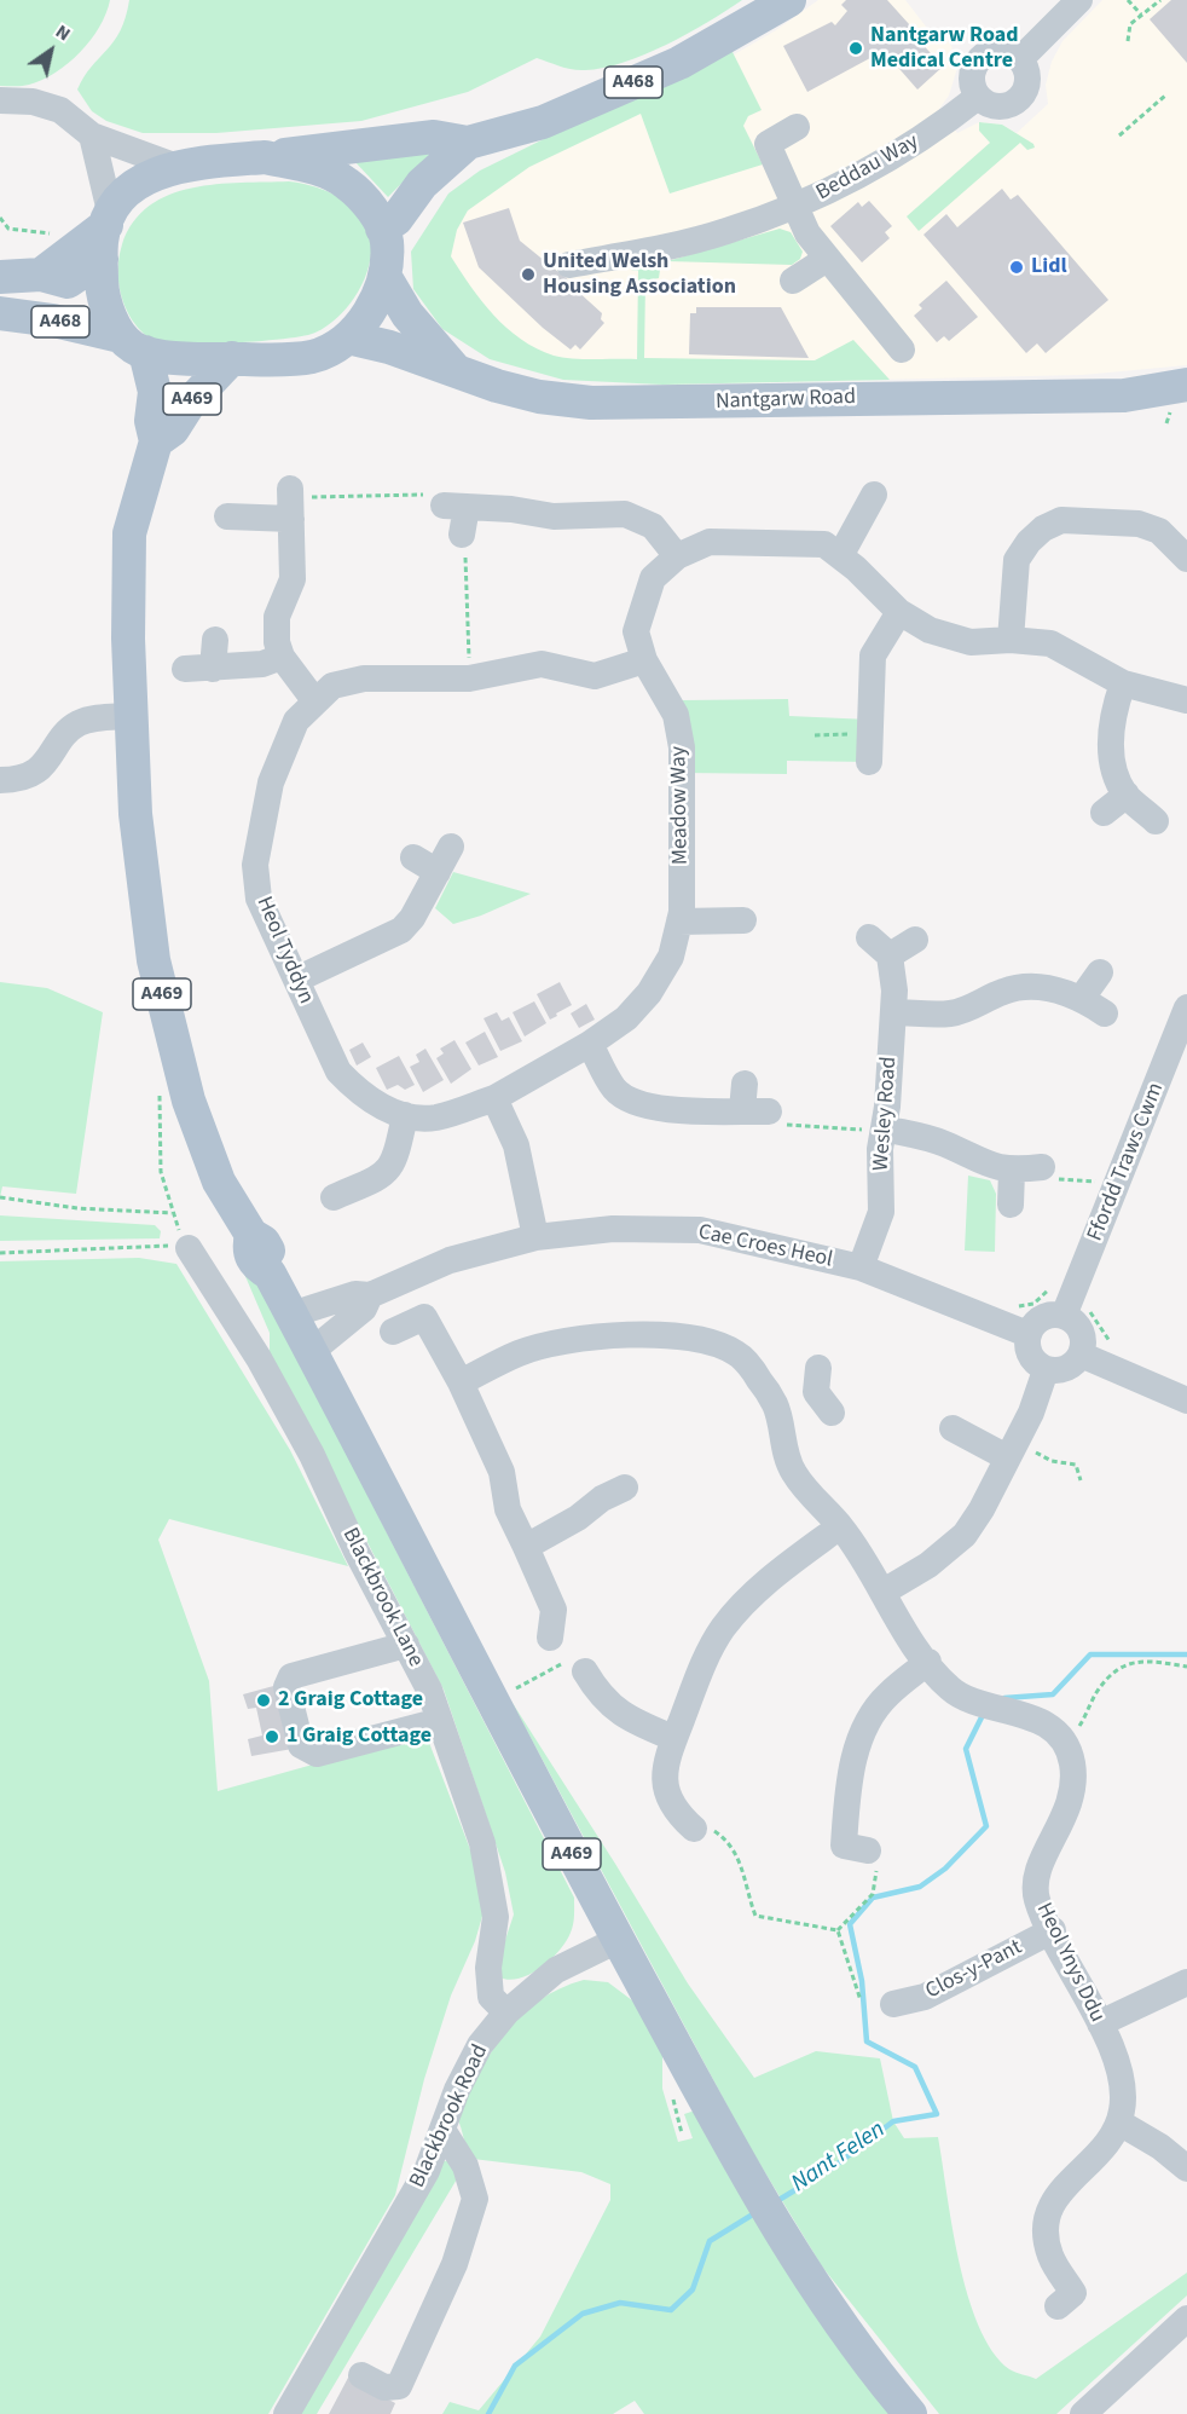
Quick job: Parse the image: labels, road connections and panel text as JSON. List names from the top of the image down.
{
  "streets": {
    "main road": ["A468", "A469", "Nantgarw Road"],
    "street": [
      "Beddau Way",
      "Meadow Way",
      "Heol Tyddyn",
      "Wesley Road",
      "Ffordd Traws Cwm",
      "Cae Croes Heol",
      "Blackbrook Lane",
      "Heol Ynys Ddu",
      "Clos-y-Pant",
      "Blackbrook Road"
    ]
  },
  "crossings": [
    ["A468", "A469"],
    ["A468", "Nantgarw Road"],
    ["A469", "Nantgarw Road"],
    ["A469", "Cae Croes Heol"],
    ["A469", "Blackbrook Road"],
    ["Meadow Way", "Heol Tyddyn"],
    ["Wesley Road", "Cae Croes Heol"],
    ["Ffordd Traws Cwm", "Cae Croes Heol"],
    ["Blackbrook Lane", "Blackbrook Road"],
    ["Heol Ynys Ddu", "Clos-y-Pant"]
  ],
  "water": ["Nant Felen"],
  "places": [
    "Nantgarw Road Medical Centre",
    "Lidl",
    "United Welsh Housing Association",
    "2 Graig Cottage",
    "1 Graig Cottage"
  ],
  "north": "top right"
}
